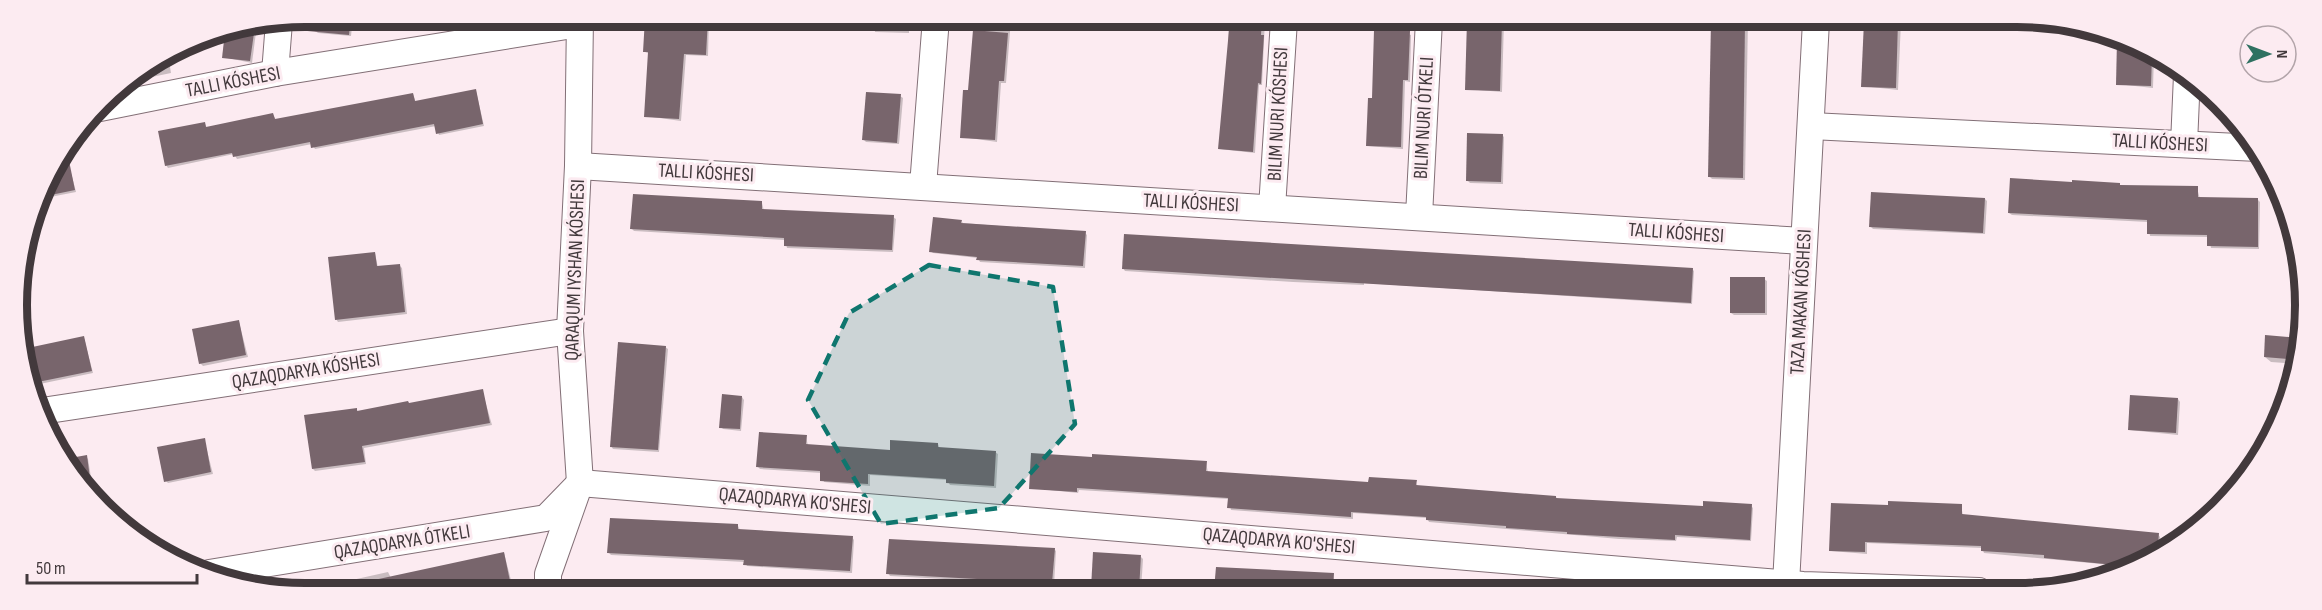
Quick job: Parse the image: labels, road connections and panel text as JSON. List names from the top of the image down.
{
  "streets": {
    "street": [
      "QARAQUM IYSHAN KÓSHESI",
      "TAZA MAKAN KÓSHESI",
      "QAZAQDARYA KÓSHESI",
      "QAZAQDARYA KO'SHESI",
      "QAZAQDARYA ÓTKELI"
    ]
  },
  "crossings": [
    ["QARAQUM IYSHAN KÓSHESI", "QAZAQDARYA KÓSHESI"],
    ["QARAQUM IYSHAN KÓSHESI", "QAZAQDARYA KO'SHESI"],
    ["QARAQUM IYSHAN KÓSHESI", "QAZAQDARYA ÓTKELI"],
    ["QAZAQDARYA KO'SHESI", "QAZAQDARYA ÓTKELI"]
  ],
  "scale_bar": "50 m",
  "north": "right"
}
